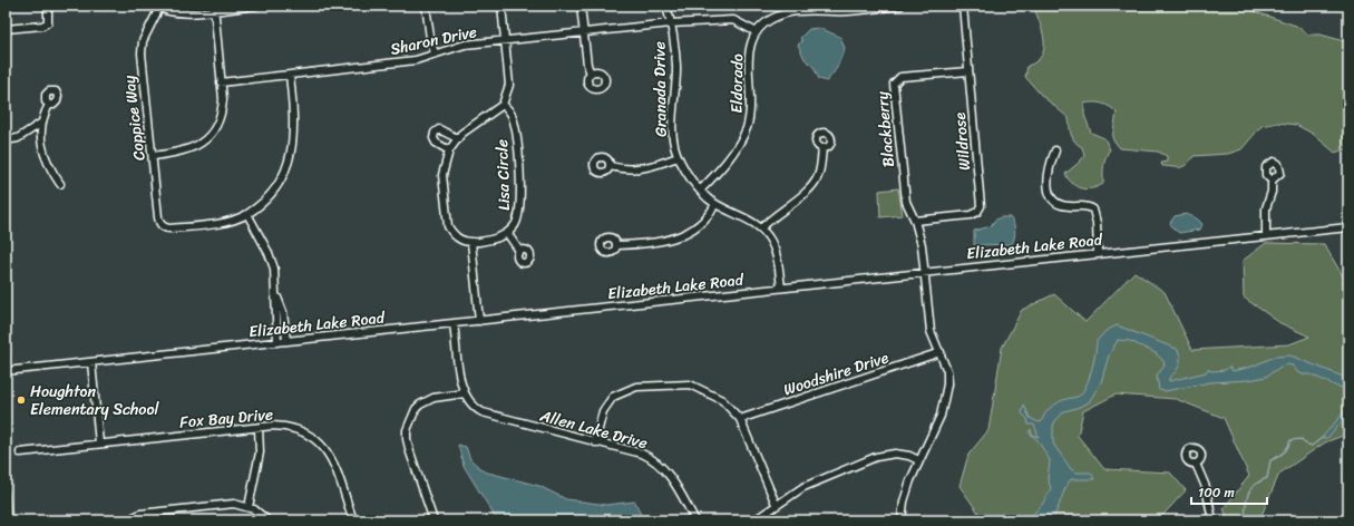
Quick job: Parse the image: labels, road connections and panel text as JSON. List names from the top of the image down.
{
  "streets": {
    "street": [
      "Sharon Drive",
      "Eldorado",
      "Granada Drive",
      "Coppice Way",
      "Blackberry",
      "Wildrose",
      "Lisa Circle",
      "Elizabeth Lake Road",
      "Woodshire Drive",
      "Fox Bay Drive",
      "Allen Lake Drive"
    ]
  },
  "crossings": [
    ["Sharon Drive", "Eldorado"],
    ["Sharon Drive", "Granada Drive"],
    ["Eldorado", "Granada Drive"],
    ["Granada Drive", "Elizabeth Lake Road"],
    ["Blackberry", "Wildrose"]
  ],
  "places": ["Houghton Elementary School"],
  "scale_bar": "100 m"
}
